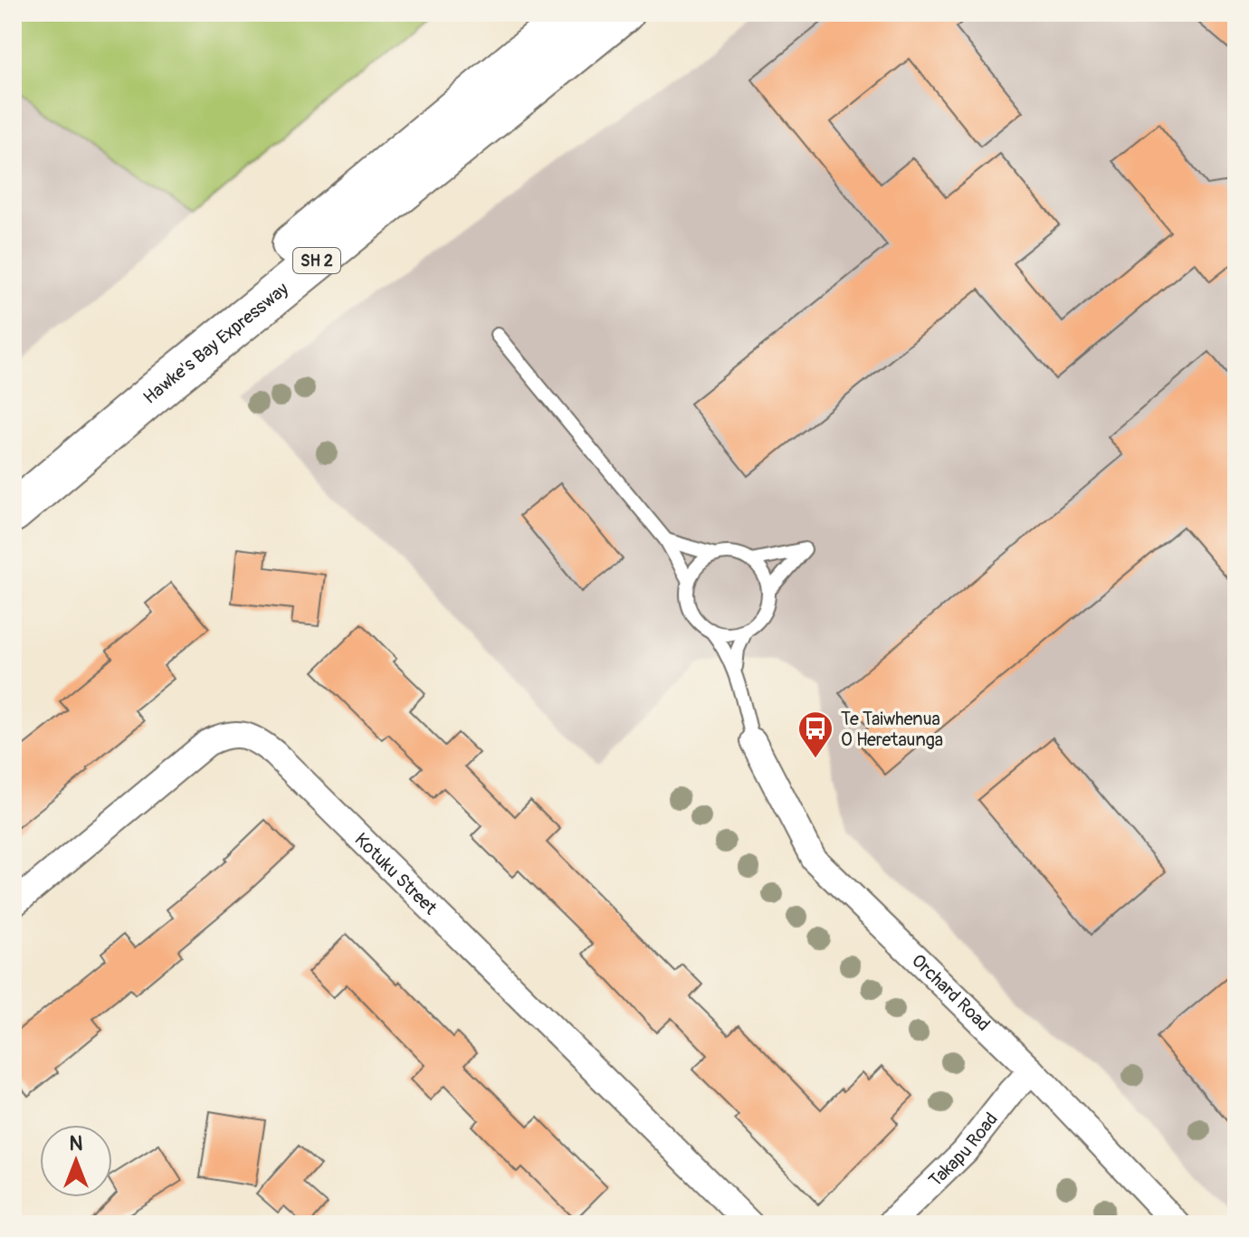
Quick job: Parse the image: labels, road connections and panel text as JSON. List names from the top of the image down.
{
  "streets": {
    "highway": ["SH 2", "Hawke's Bay Expressway"],
    "street": ["Kotuku Street", "Orchard Road", "Takapu Road"]
  },
  "crossings": [
    ["Orchard Road", "Takapu Road"]
  ],
  "places": {
    "bus stop": ["Te Taiwhenua O Heretaunga"]
  },
  "north": "top"
}
